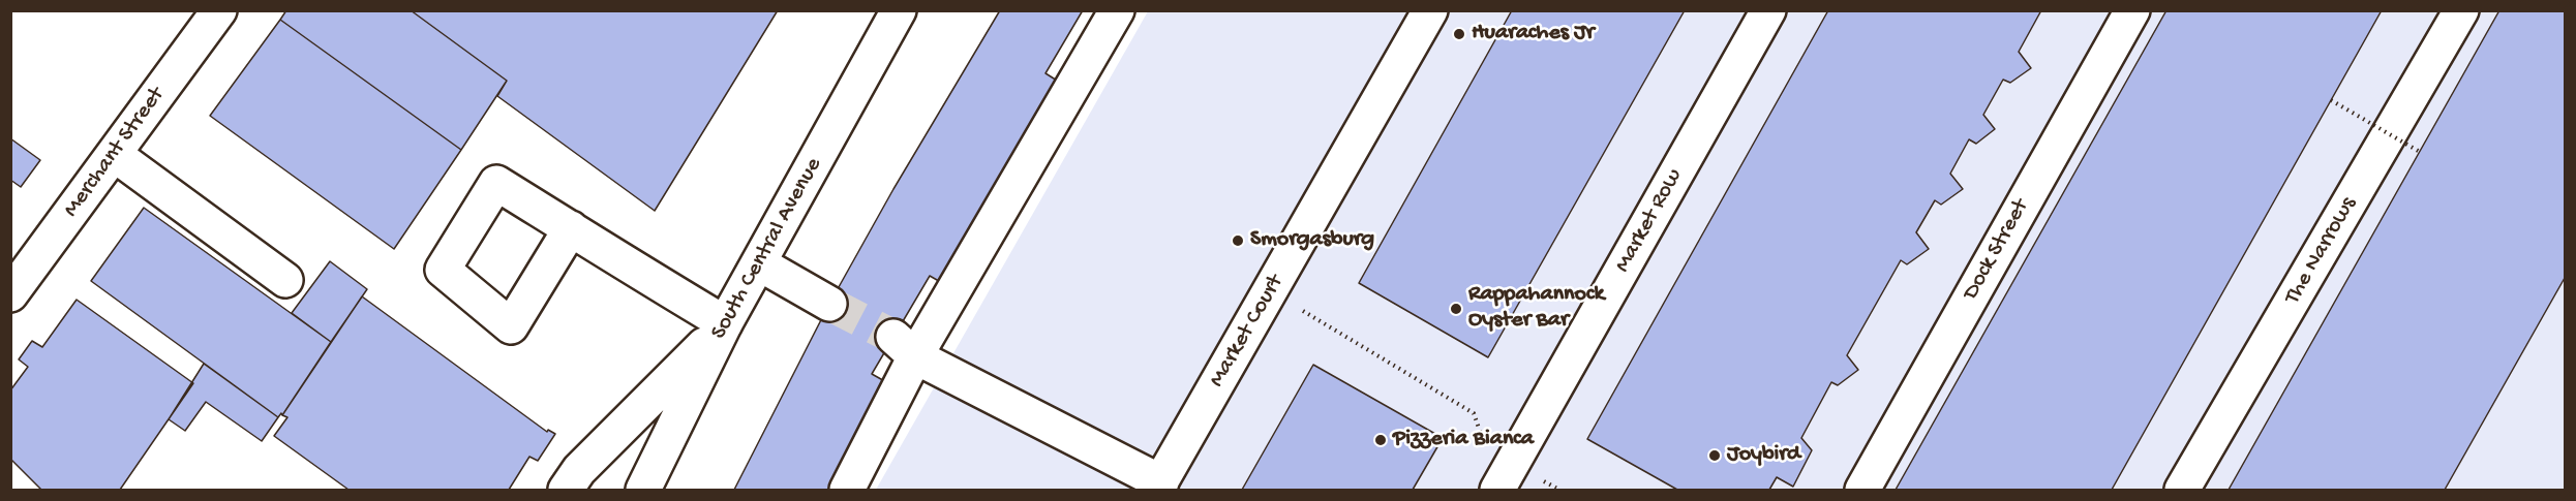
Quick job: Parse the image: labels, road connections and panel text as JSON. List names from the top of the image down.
{
  "streets": {
    "main road": [
      "Merchant Street",
      "Market Row",
      "South Central Avenue",
      "Dock Street",
      "The Narrows",
      "Market Court"
    ]
  },
  "places": [
    "Huaraches Jr",
    "Smorgasburg",
    "Rappahannock Oyster Bar",
    "Pizzeria Bianca",
    "Joybird"
  ]
}
